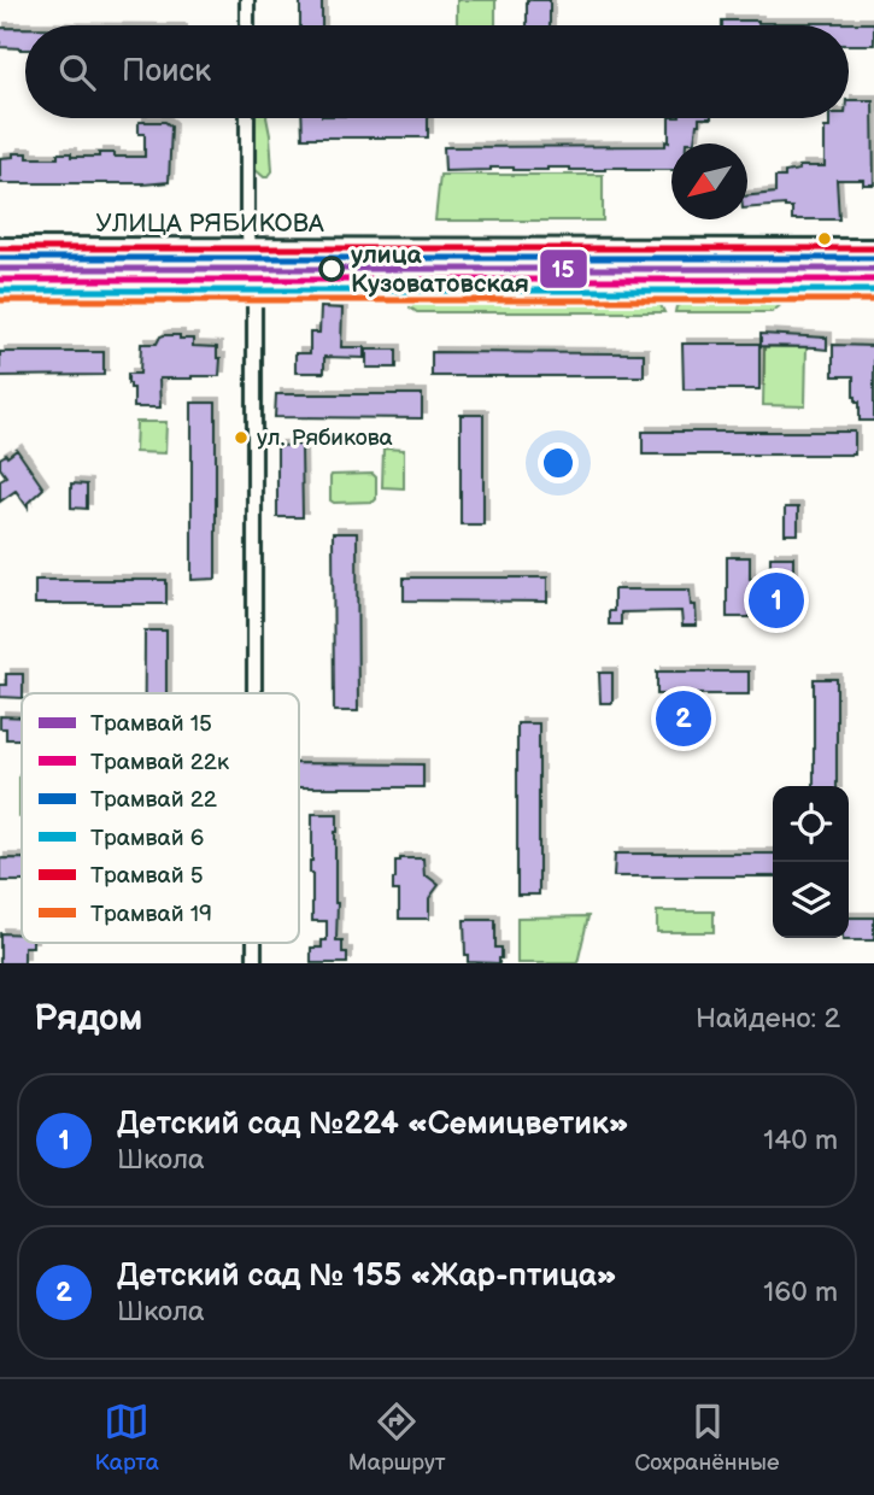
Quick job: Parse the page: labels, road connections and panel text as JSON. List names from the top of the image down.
{
  "streets": {
    "main road": ["УЛИЦА РЯБИКОВА"]
  },
  "places": ["улица Кузоватовская", "ул. Рябикова"],
  "lines": [
    "tram line 5",
    "tram line 22",
    "tram line 15",
    "tram line 22к",
    "tram line 6",
    "tram line 19"
  ],
  "legend": [
    "Трамвай 15",
    "Трамвай 22к",
    "Трамвай 22",
    "Трамвай 6",
    "Трамвай 5",
    "Трамвай 19"
  ],
  "north": "bottom left",
  "page": {
    "search": "Поиск",
    "pins": ["1", "2"],
    "heading": ["Рядом", "Найдено: 2"],
    "list": [
      {
        "mark": "1",
        "name": "Детский сад №224 «Семицветик»",
        "note": "Школа",
        "value": "140 m"
      },
      {
        "mark": "2",
        "name": "Детский сад № 155 «Жар-птица»",
        "note": "Школа",
        "value": "160 m"
      }
    ],
    "nav": ["Карта", "Маршрут", "Сохранённые"]
  }
}
